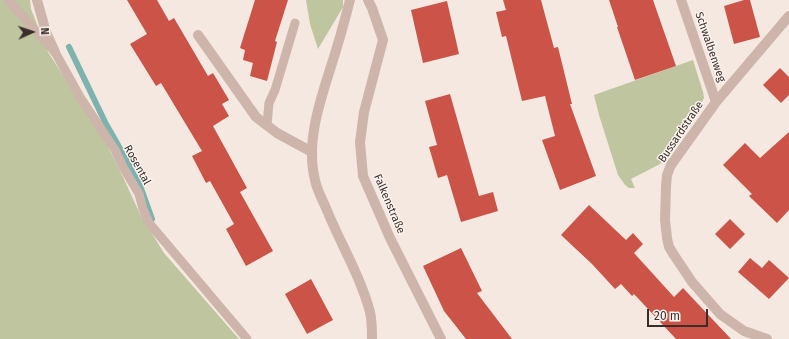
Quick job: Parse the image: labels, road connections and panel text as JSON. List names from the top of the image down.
{
  "streets": {
    "street": ["Schwalbenweg", "Bussardstraße", "Falkenstraße"],
    "lane": ["Rosental"]
  },
  "crossings": [
    ["Schwalbenweg", "Bussardstraße"]
  ],
  "scale_bar": "20 m",
  "north": "right"
}
